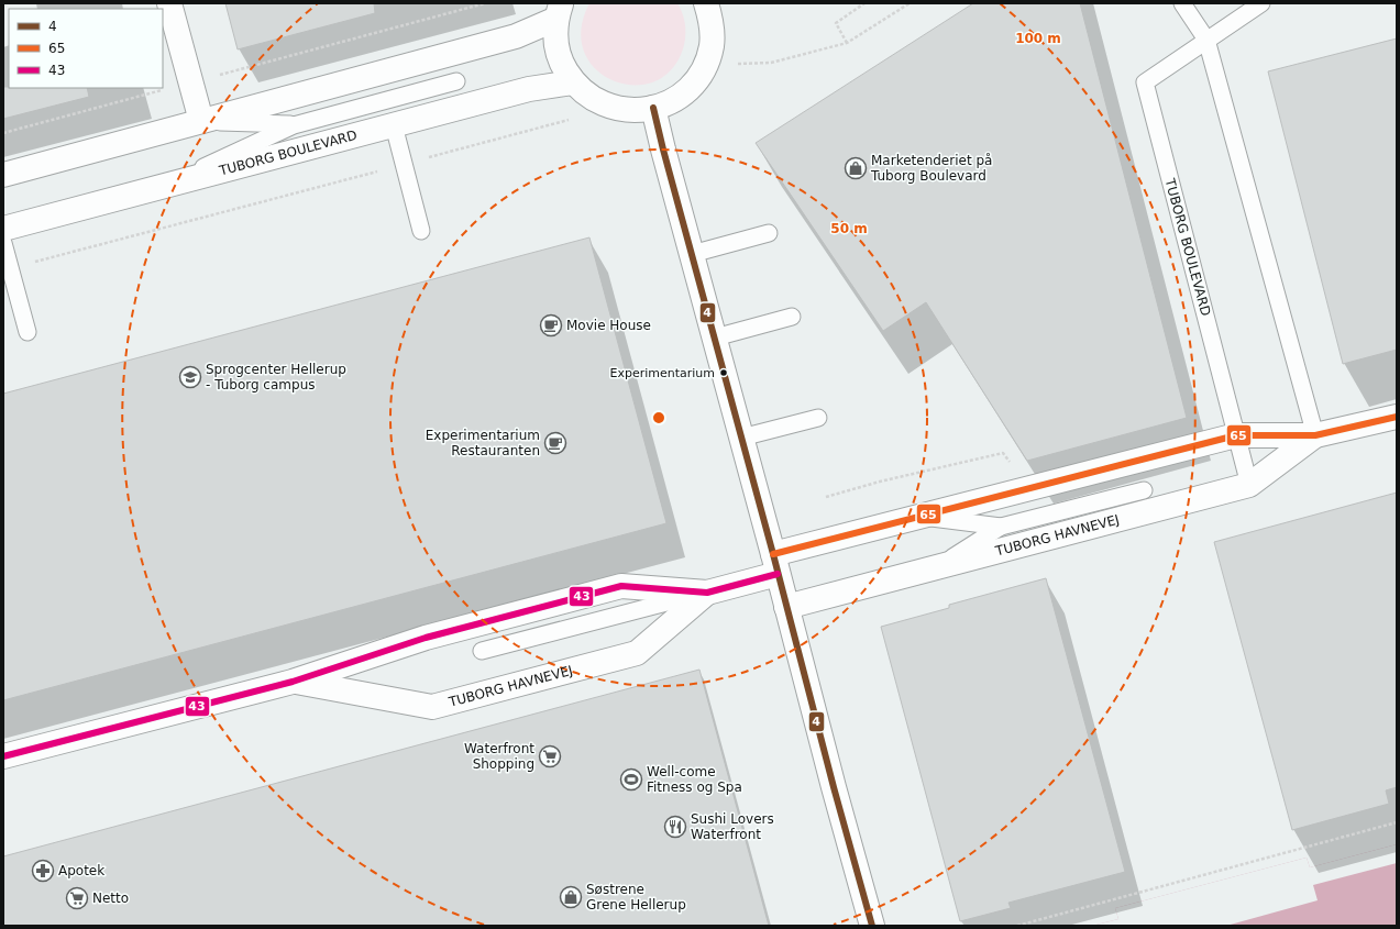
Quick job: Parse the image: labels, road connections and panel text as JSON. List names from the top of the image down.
{
  "streets": {
    "street": ["TUBORG BOULEVARD", "TUBORG HAVNEVEJ"]
  },
  "crossings": [
    ["TUBORG BOULEVARD", "TUBORG HAVNEVEJ"]
  ],
  "places": {
    "shop": ["Marketenderiet på Tuborg Boulevard", "Søstrene Grene Hellerup"],
    "cafe": ["Movie House", "Experimentarium Restauranten"],
    "other": ["Experimentarium"],
    "school or university": ["Sprogcenter Hellerup - Tuborg campus"],
    "supermarket": ["Waterfront Shopping", "Netto"],
    "sports": ["Well-come Fitness og Spa"],
    "restaurant": ["Sushi Lovers Waterfront"],
    "pharmacy": ["Apotek"]
  },
  "lines": ["transit line 4", "transit line 65", "transit line 43"],
  "legend": ["4", "65", "43"],
  "rings": ["100 m", "50 m"]
}
